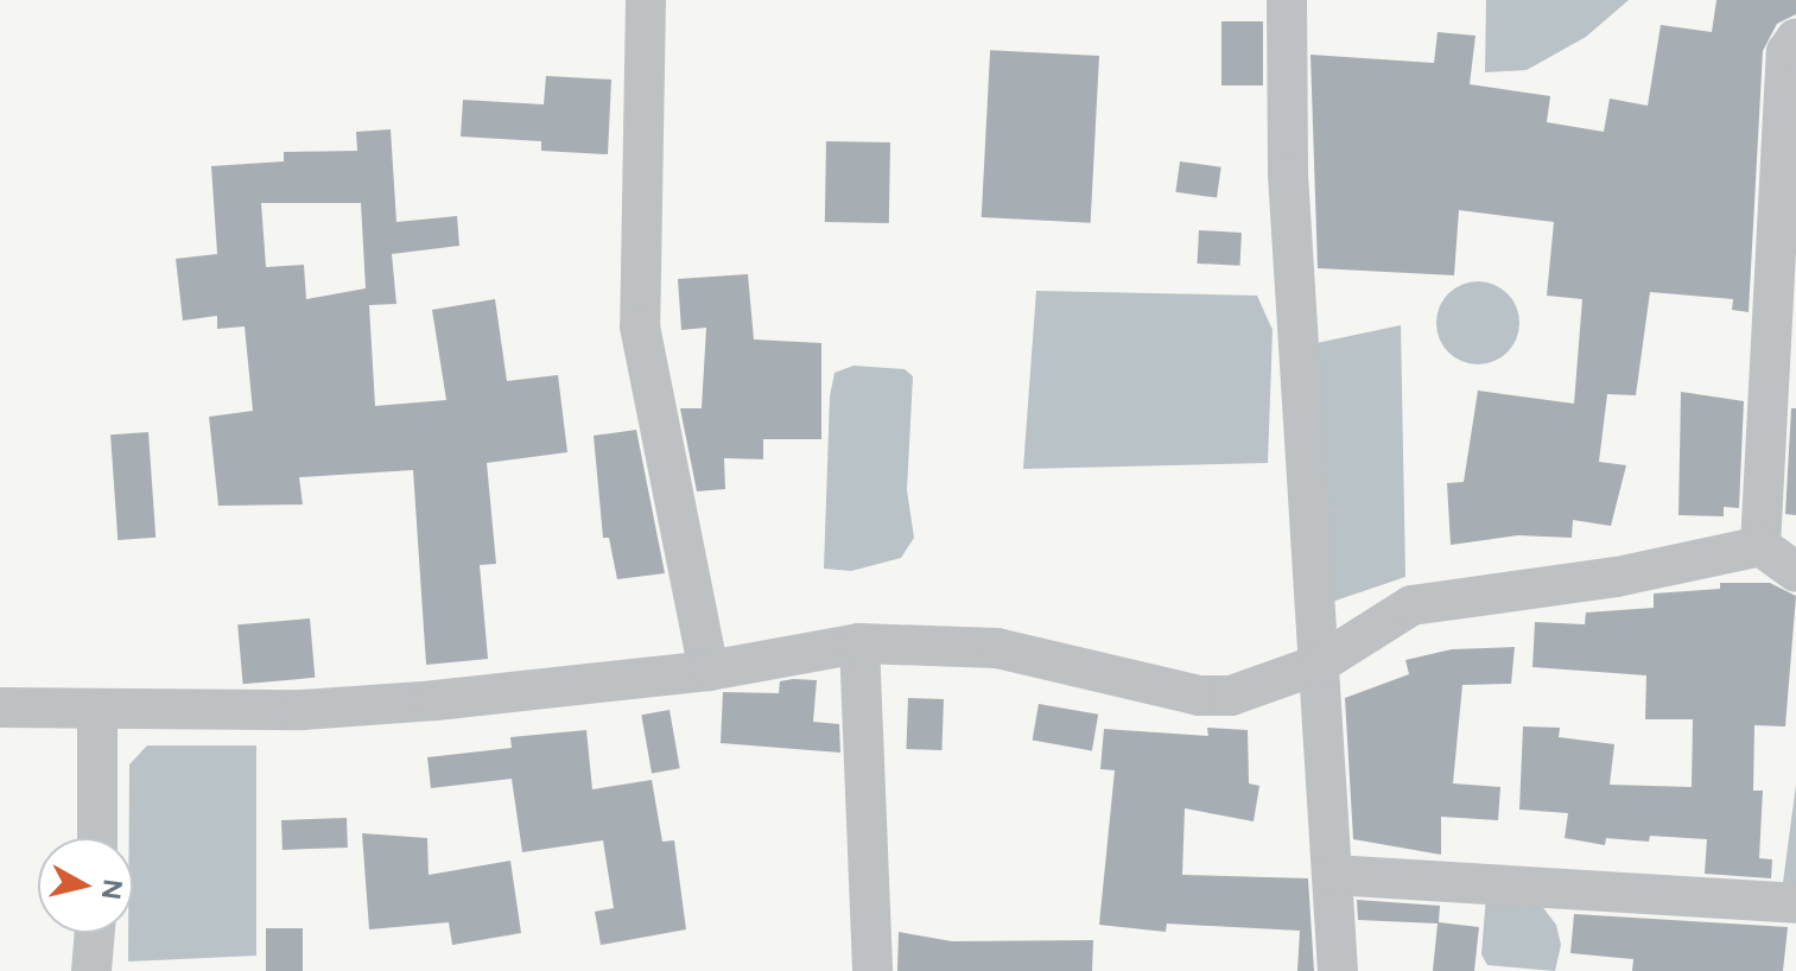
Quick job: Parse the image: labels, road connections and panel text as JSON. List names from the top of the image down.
{
  "north": "right"
}
